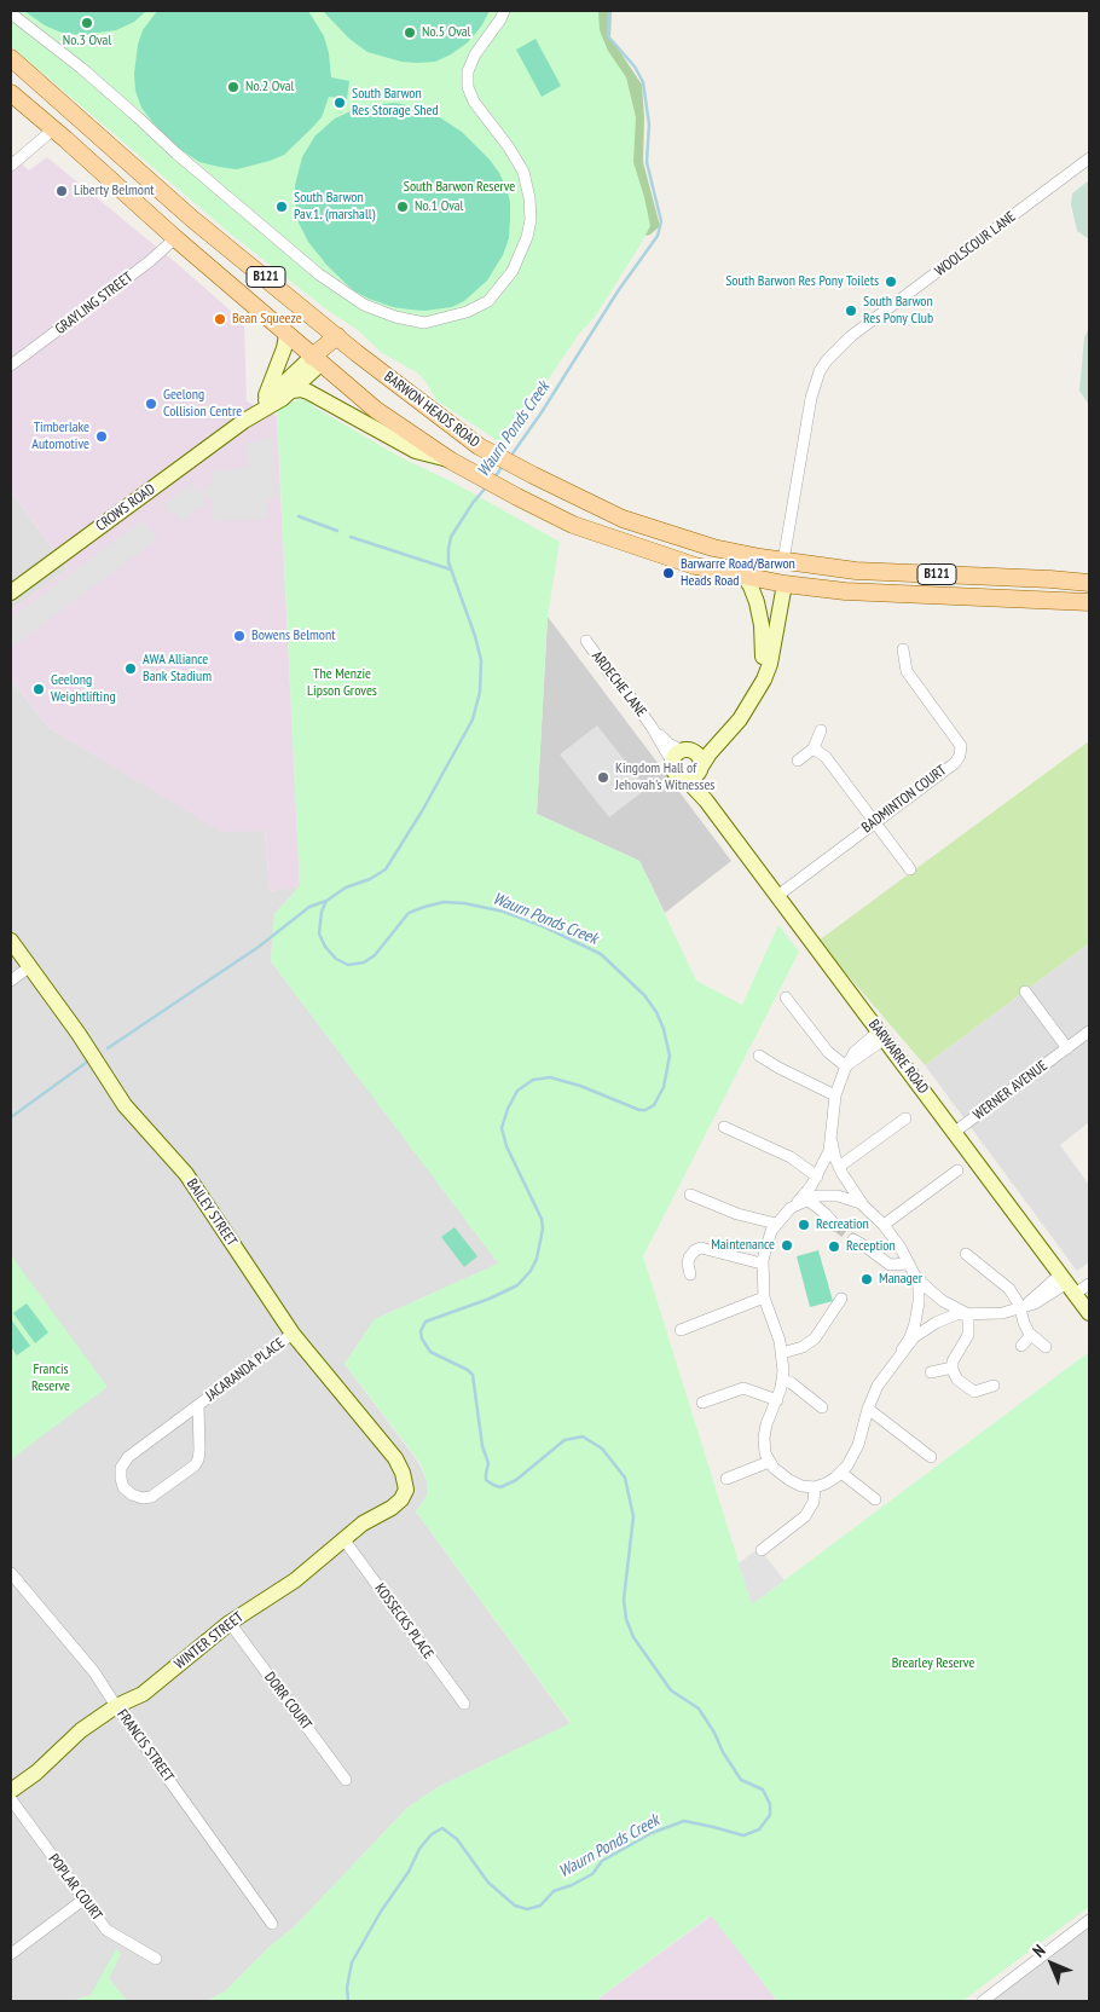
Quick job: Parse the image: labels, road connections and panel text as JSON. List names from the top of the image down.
{
  "streets": {
    "main road": ["B121", "BARWON HEADS ROAD"],
    "street": [
      "WOOLSCOUR LANE",
      "GRAYLING STREET",
      "CROWS ROAD",
      "ARDECHE LANE",
      "BADMINTON COURT",
      "BARWARRE ROAD",
      "WERNER AVENUE",
      "BAILEY STREET",
      "JACARANDA PLACE",
      "KOSSECKS PLACE",
      "WINTER STREET",
      "DORR COURT",
      "FRANCIS STREET",
      "POPLAR COURT"
    ]
  },
  "crossings": [
    ["WOOLSCOUR LANE", "BARWON HEADS ROAD"],
    ["GRAYLING STREET", "BARWON HEADS ROAD"],
    ["BARWON HEADS ROAD", "CROWS ROAD"],
    ["ARDECHE LANE", "BARWARRE ROAD"],
    ["BADMINTON COURT", "BARWARRE ROAD"],
    ["BARWARRE ROAD", "WERNER AVENUE"],
    ["BAILEY STREET", "JACARANDA PLACE"],
    ["BAILEY STREET", "WINTER STREET"],
    ["KOSSECKS PLACE", "WINTER STREET"],
    ["WINTER STREET", "DORR COURT"],
    ["WINTER STREET", "FRANCIS STREET"]
  ],
  "water": ["Waurn Ponds Creek"],
  "parks": [
    "South Barwon Reserve",
    "The Menzie Lipson Groves",
    "Francis Reserve",
    "Brearley Reserve"
  ],
  "places": [
    "No.3 Oval",
    "No.5 Oval",
    "No.2 Oval",
    "South Barwon Res Storage Shed",
    "Liberty Belmont",
    "South Barwon Pav.1. (marshall)",
    "No.1 Oval",
    "South Barwon Res Pony Toilets",
    "South Barwon Res Pony Club",
    "Bean Squeeze",
    "Geelong Collision Centre",
    "Timberlake Automotive",
    "Barwarre Road/Barwon Heads Road",
    "Bowens Belmont",
    "AWA Alliance Bank Stadium",
    "Geelong Weightlifting",
    "Kingdom Hall of Jehovah's Witnesses",
    "Recreation",
    "Maintenance",
    "Reception",
    "Manager"
  ],
  "north": "top left"
}
